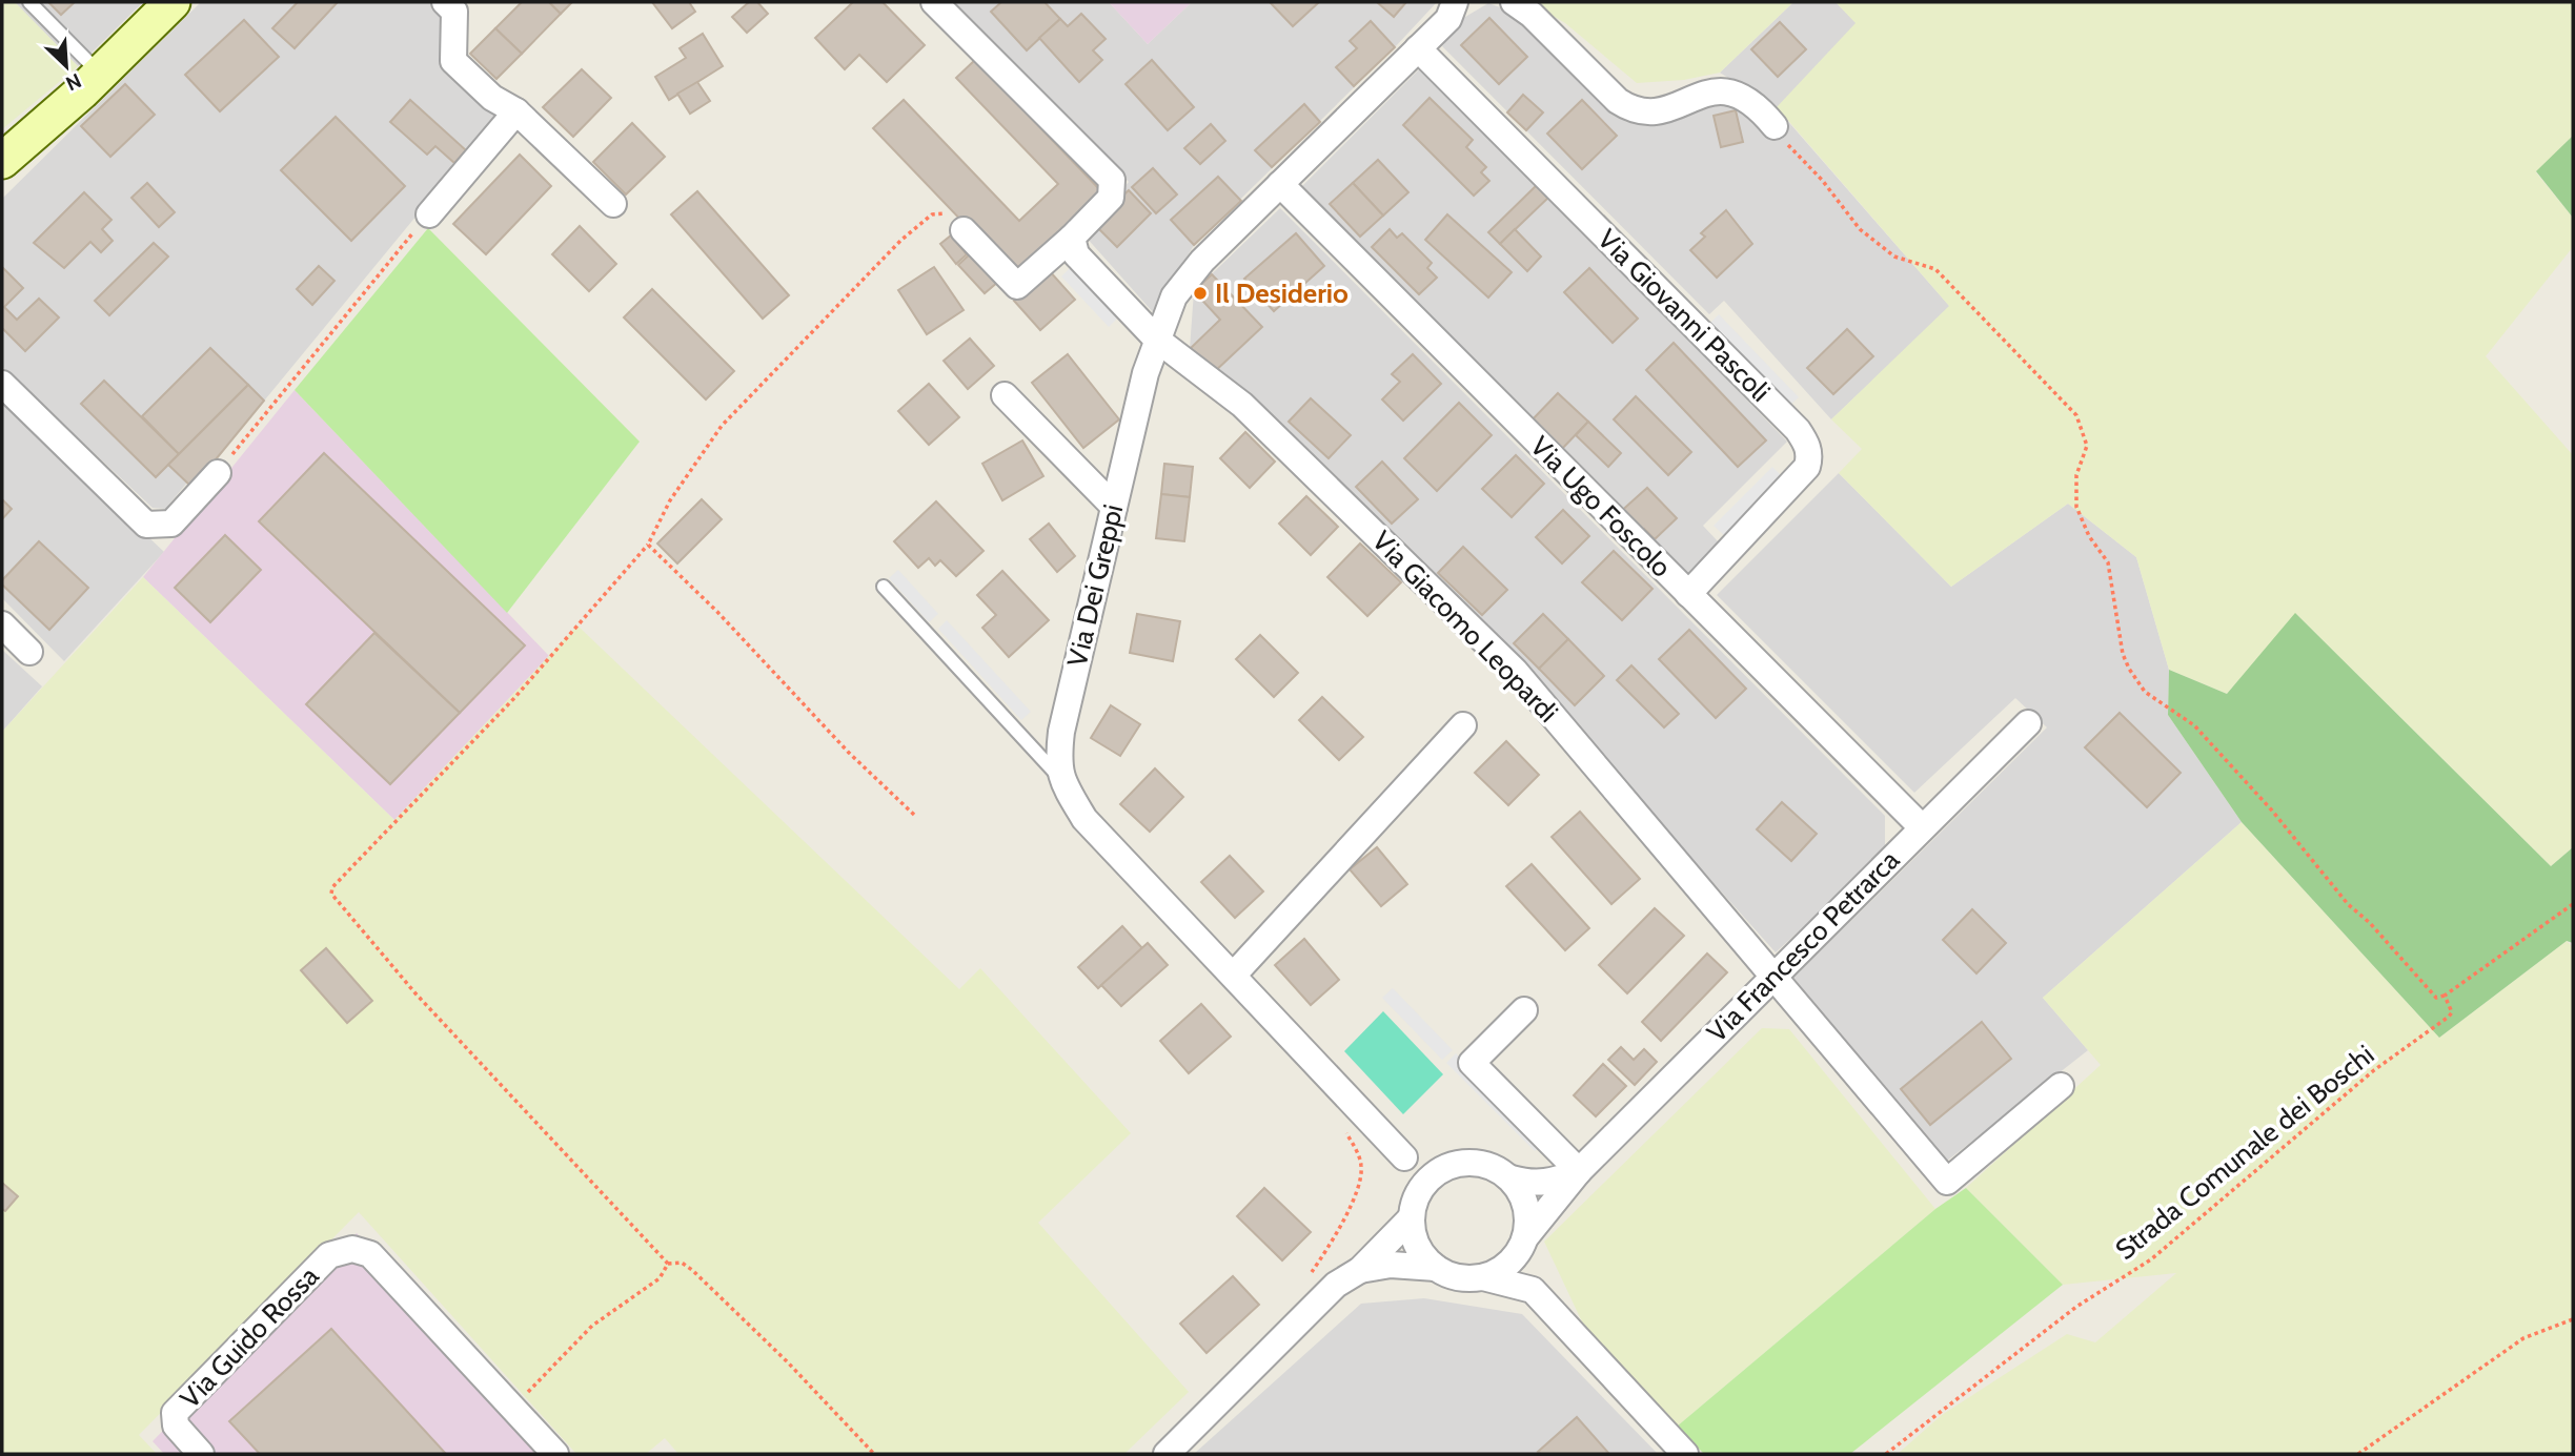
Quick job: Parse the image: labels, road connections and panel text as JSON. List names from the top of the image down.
{
  "streets": {
    "street": [
      "Via Giovanni Pascoli",
      "Via Ugo Foscolo",
      "Via Dei Greppi",
      "Via Giacomo Leopardi",
      "Via Francesco Petrarca",
      "Via Guido Rossa"
    ],
    "path": ["Strada Comunale dei Boschi"]
  },
  "crossings": [
    ["Via Giovanni Pascoli", "Via Ugo Foscolo"],
    ["Via Giovanni Pascoli", "Via Dei Greppi"],
    ["Via Ugo Foscolo", "Via Dei Greppi"],
    ["Via Ugo Foscolo", "Via Francesco Petrarca"],
    ["Via Dei Greppi", "Via Giacomo Leopardi"],
    ["Via Giacomo Leopardi", "Via Francesco Petrarca"]
  ],
  "places": ["Il Desiderio"],
  "north": "bottom right"
}
